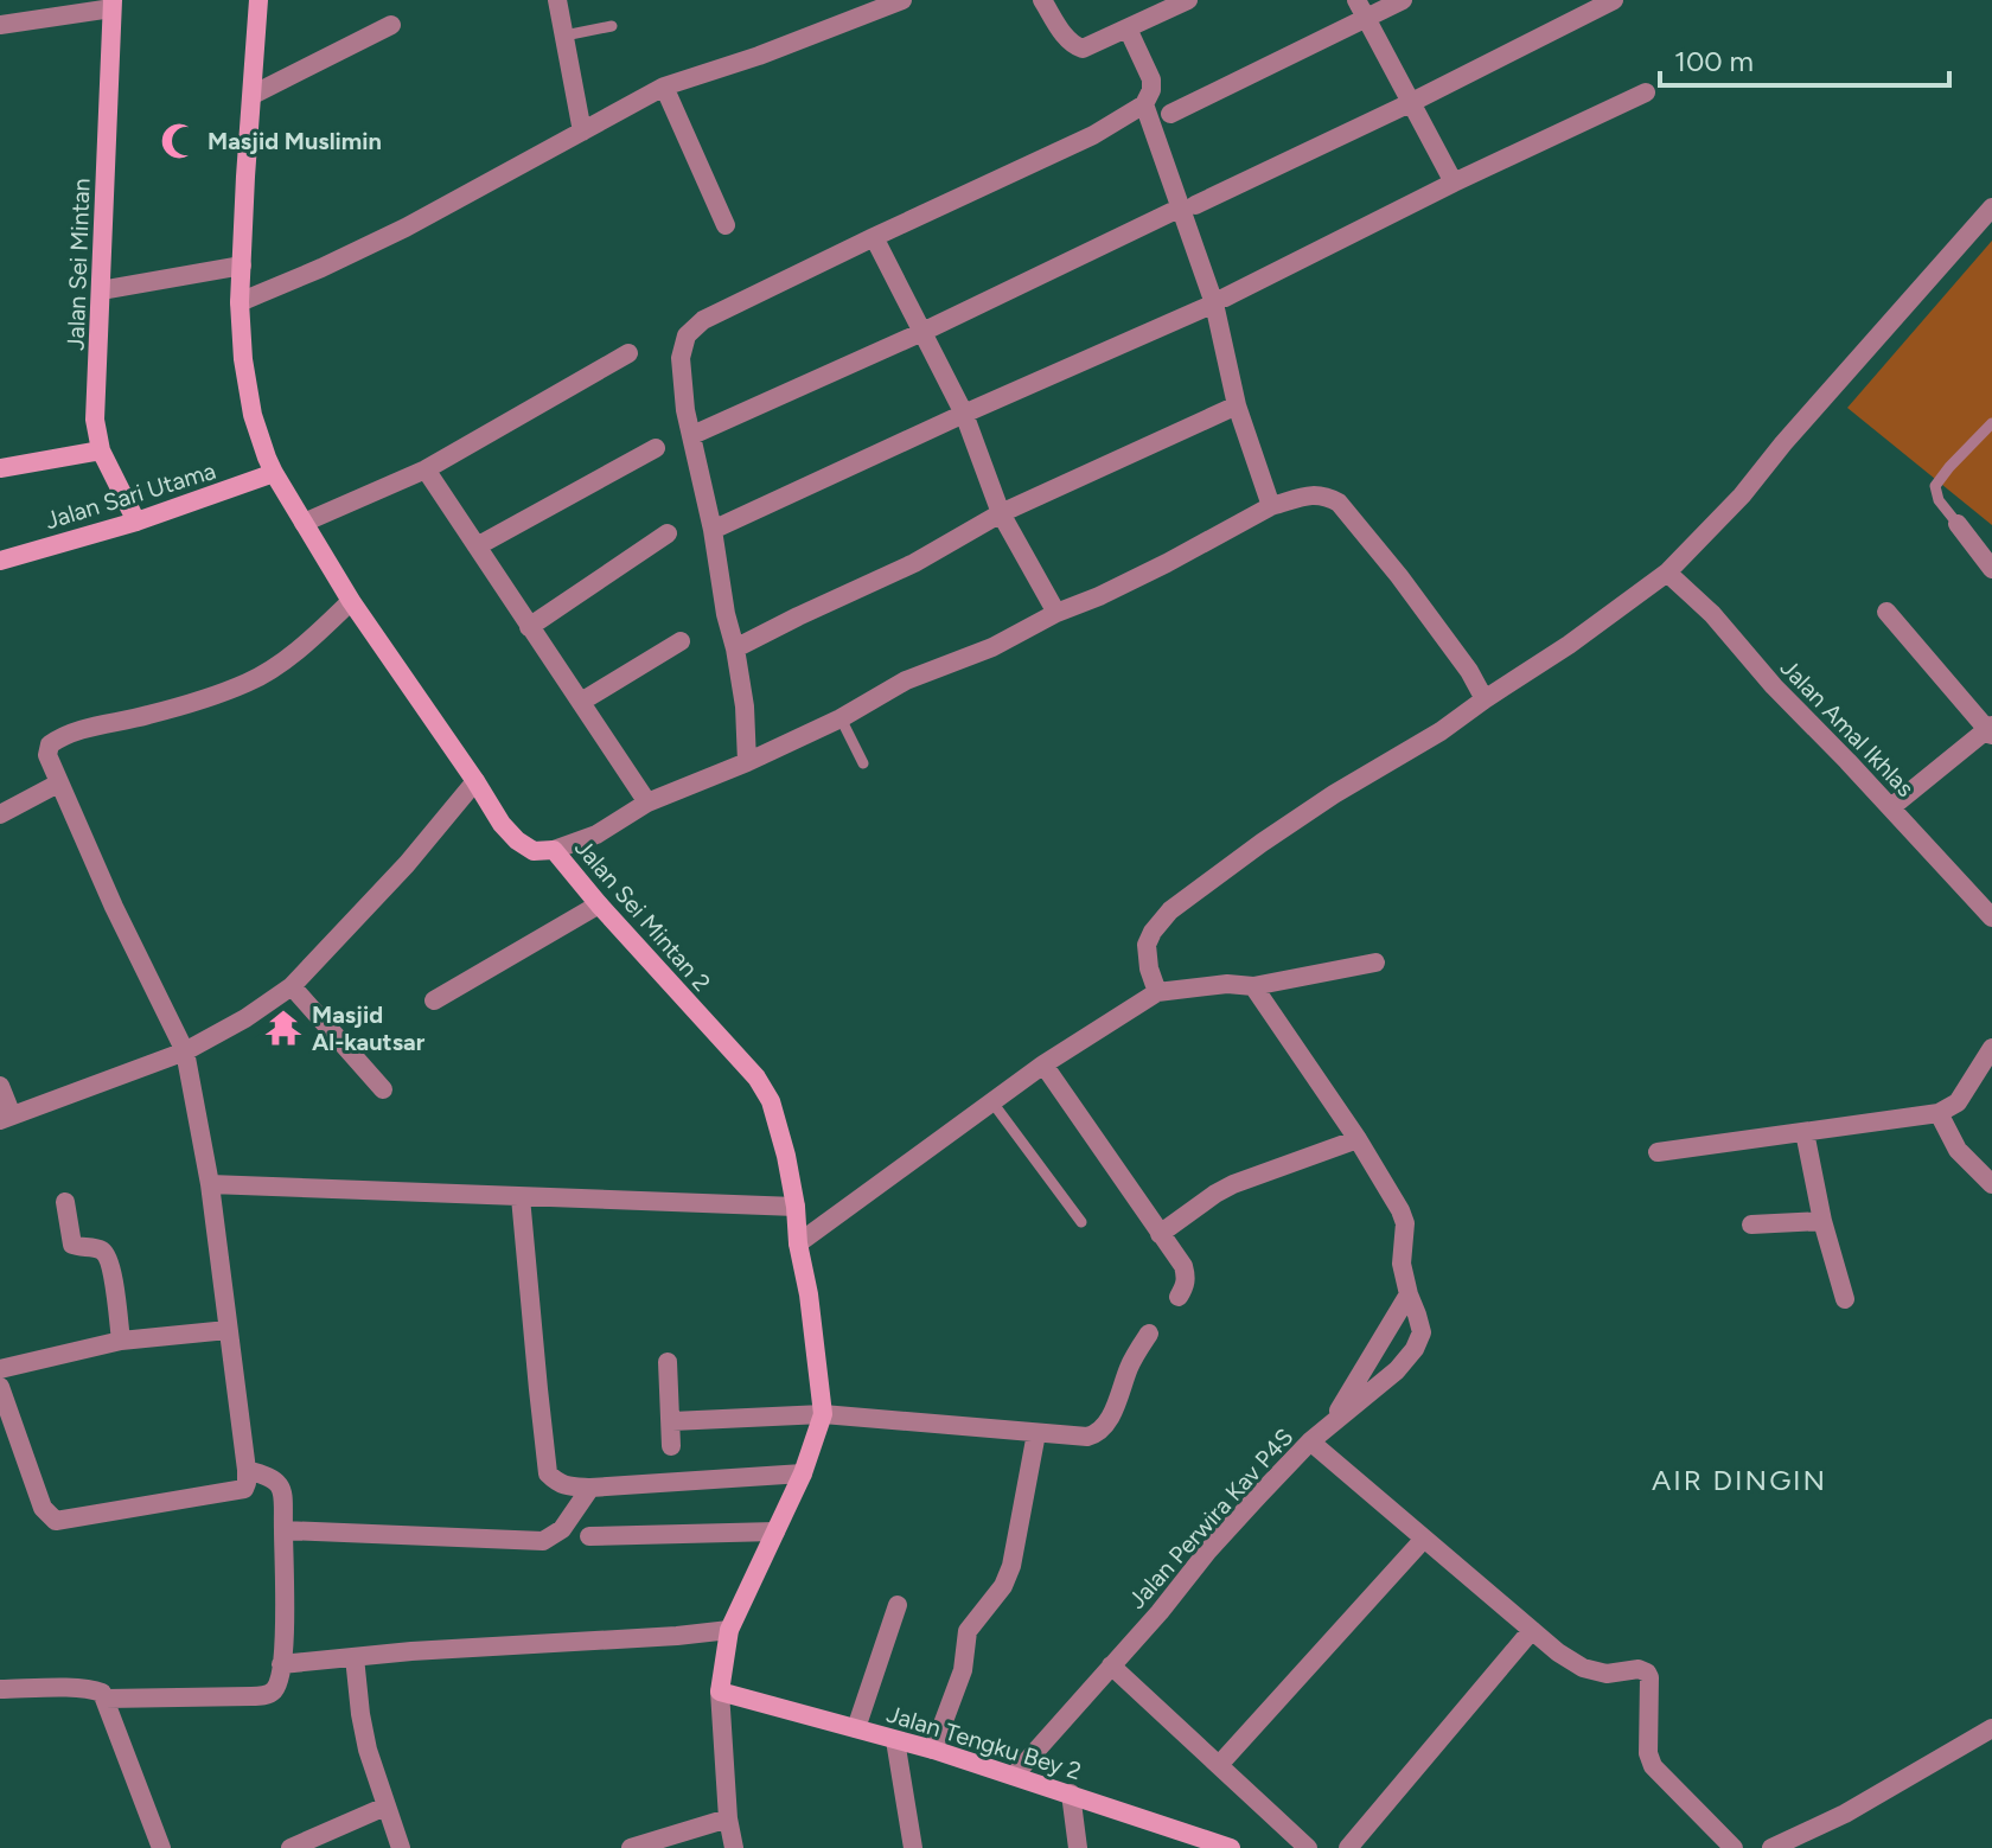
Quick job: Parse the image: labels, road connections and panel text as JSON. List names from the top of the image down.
{
  "streets": {
    "street": [
      "Jalan Sei Mintan",
      "Jalan Sari Utama",
      "Jalan Amal Ikhlas",
      "Jalan Sei Mintan 2",
      "Jalan Perwira Kav P4S",
      "Jalan Tengku Bey 2"
    ]
  },
  "crossings": [
    ["Jalan Sei Mintan", "Jalan Sari Utama"],
    ["Jalan Sari Utama", "Jalan Sei Mintan 2"],
    ["Jalan Sei Mintan 2", "Jalan Tengku Bey 2"],
    ["Jalan Perwira Kav P4S", "Jalan Tengku Bey 2"]
  ],
  "districts": ["AIR DINGIN"],
  "places": {
    "mosque": ["Masjid Muslimin"],
    "temple": ["Masjid Al-kautsar"]
  },
  "scale_bar": "100 m"
}
